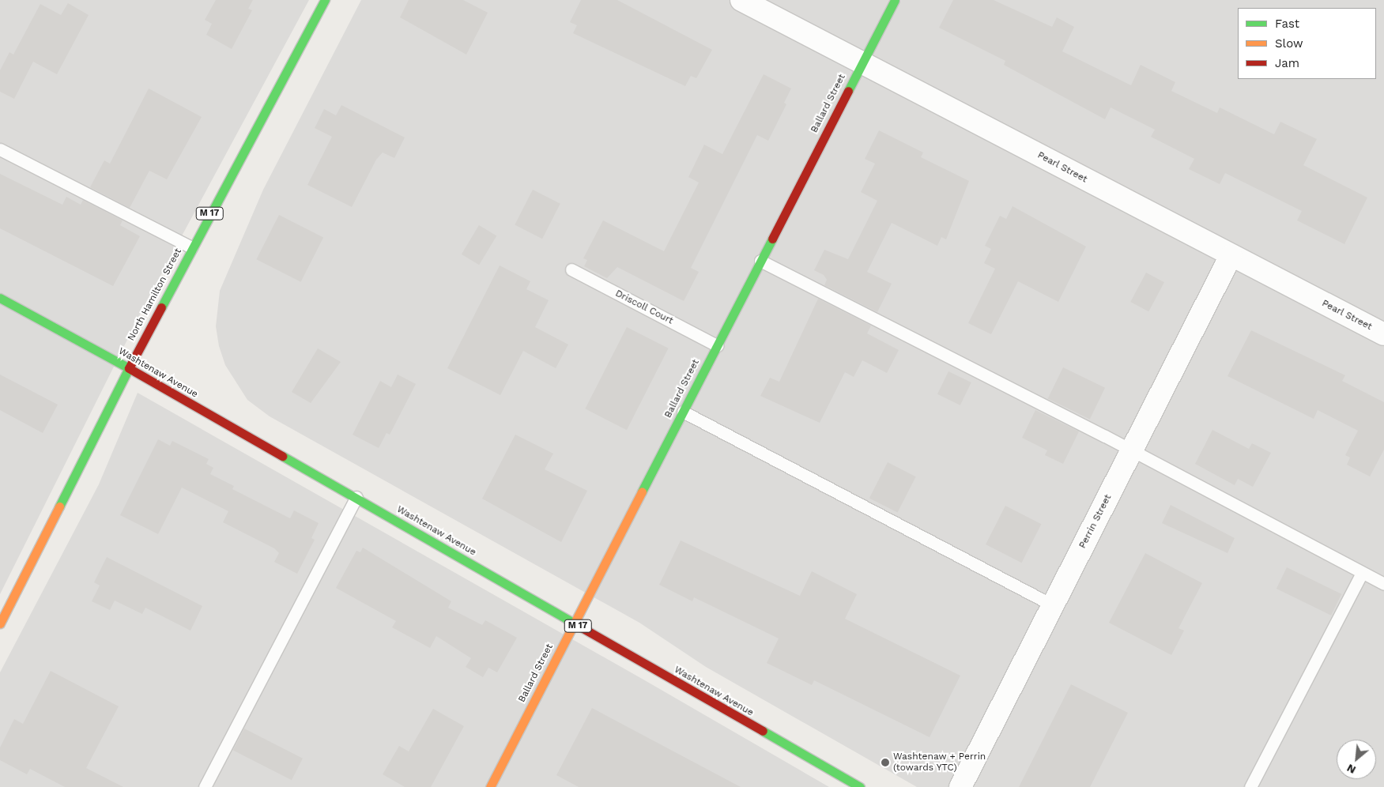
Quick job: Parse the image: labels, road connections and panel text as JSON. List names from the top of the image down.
{
  "streets": {
    "main road": [
      "Ballard Street",
      "M 17",
      "North Hamilton Street",
      "Washtenaw Avenue"
    ],
    "street": ["Pearl Street", "Perrin Street"],
    "lane": ["Driscoll Court"]
  },
  "crossings": [
    ["Ballard Street", "Pearl Street"],
    ["Ballard Street", "Driscoll Court"],
    ["Ballard Street", "Washtenaw Avenue"],
    ["Pearl Street", "Perrin Street"],
    ["North Hamilton Street", "Washtenaw Avenue"]
  ],
  "places": ["Washtenaw + Perrin (towards YTC)"],
  "legend": ["Fast", "Slow", "Jam"],
  "north": "bottom left"
}
